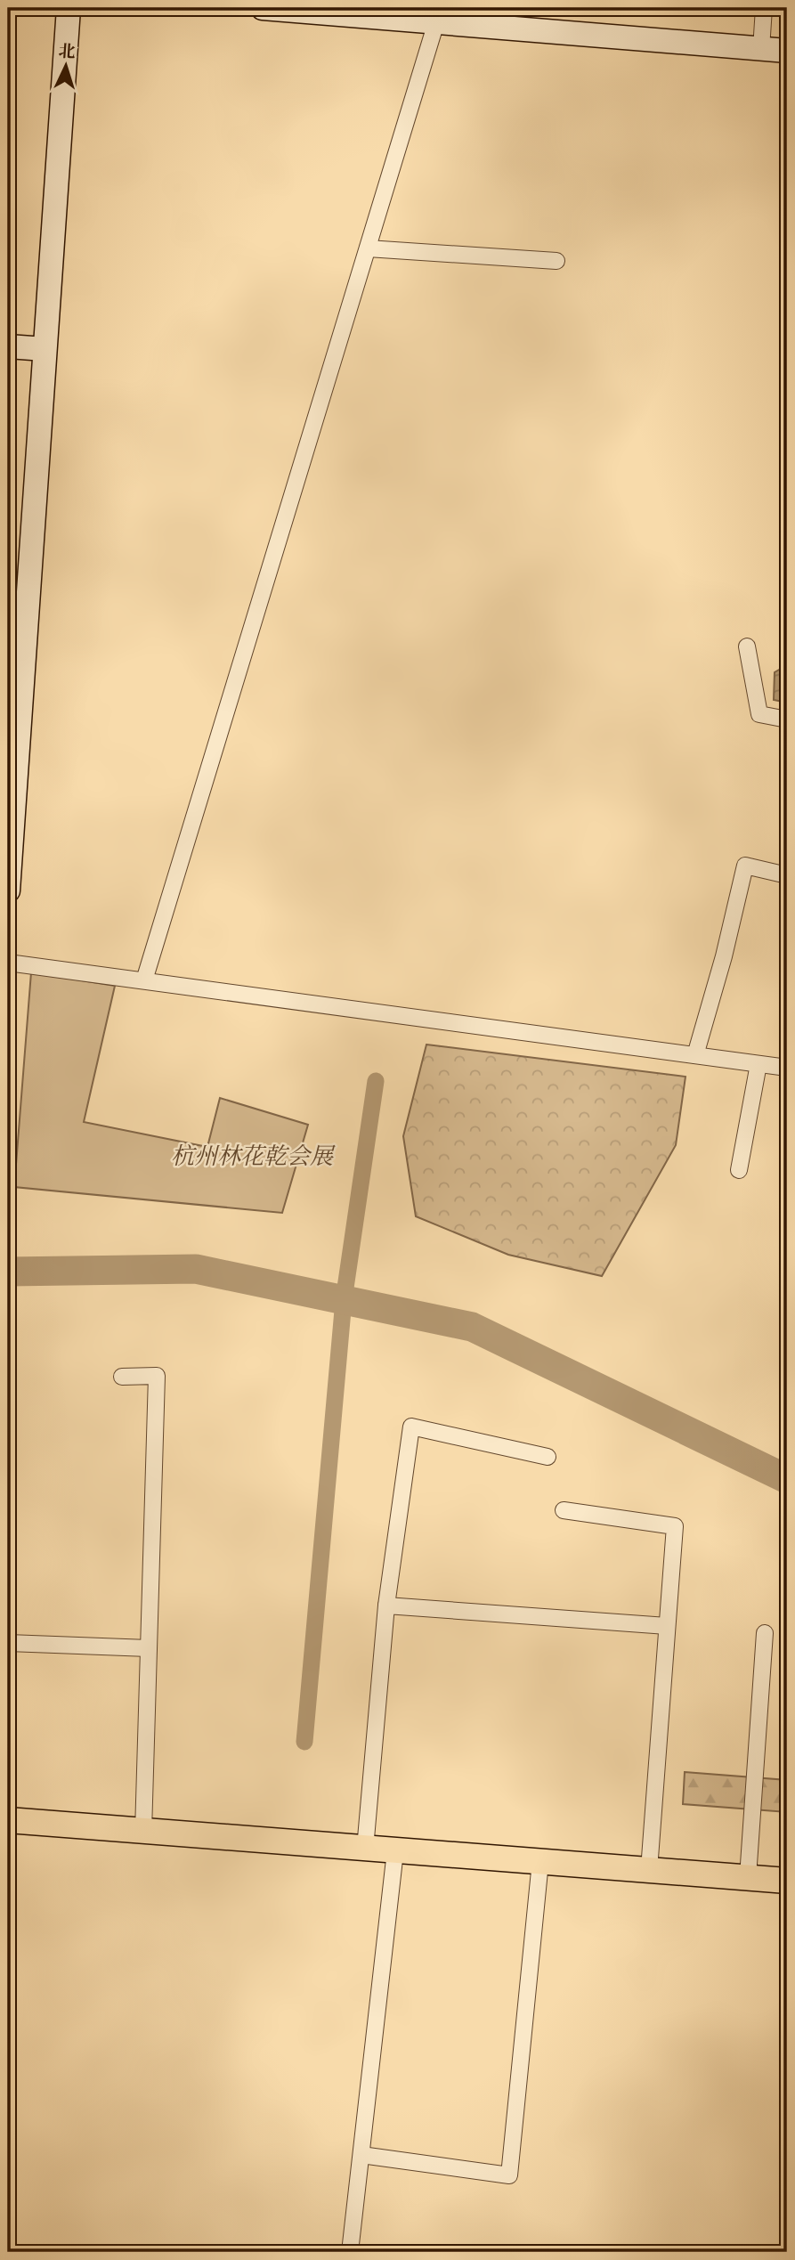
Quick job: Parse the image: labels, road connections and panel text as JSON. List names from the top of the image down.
{
  "parks": ["杭州林花乾会展"],
  "north": "top"
}
